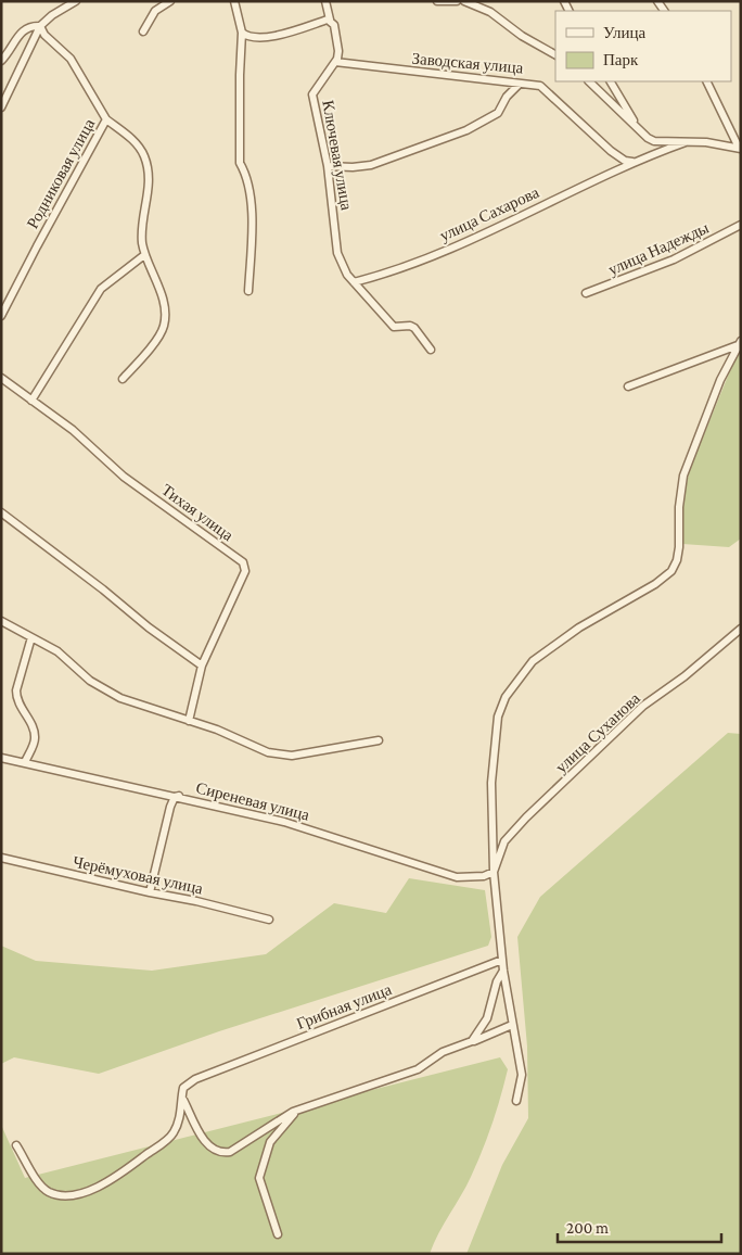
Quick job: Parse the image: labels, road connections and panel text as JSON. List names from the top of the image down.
{
  "streets": {
    "street": [
      "Заводская улица",
      "Ключевая улица",
      "Родниковая улица",
      "улица Сахарова",
      "улица Надежды",
      "Тихая улица",
      "улица Суханова",
      "Сиреневая улица",
      "Черёмуховая улица",
      "Грибная улица"
    ]
  },
  "crossings": [
    ["Заводская улица", "Ключевая улица"],
    ["Заводская улица", "улица Сахарова"],
    ["Ключевая улица", "улица Сахарова"],
    ["улица Суханова", "Сиреневая улица"]
  ],
  "legend": ["Улица", "Парк"],
  "scale_bar": "200 m"
}
